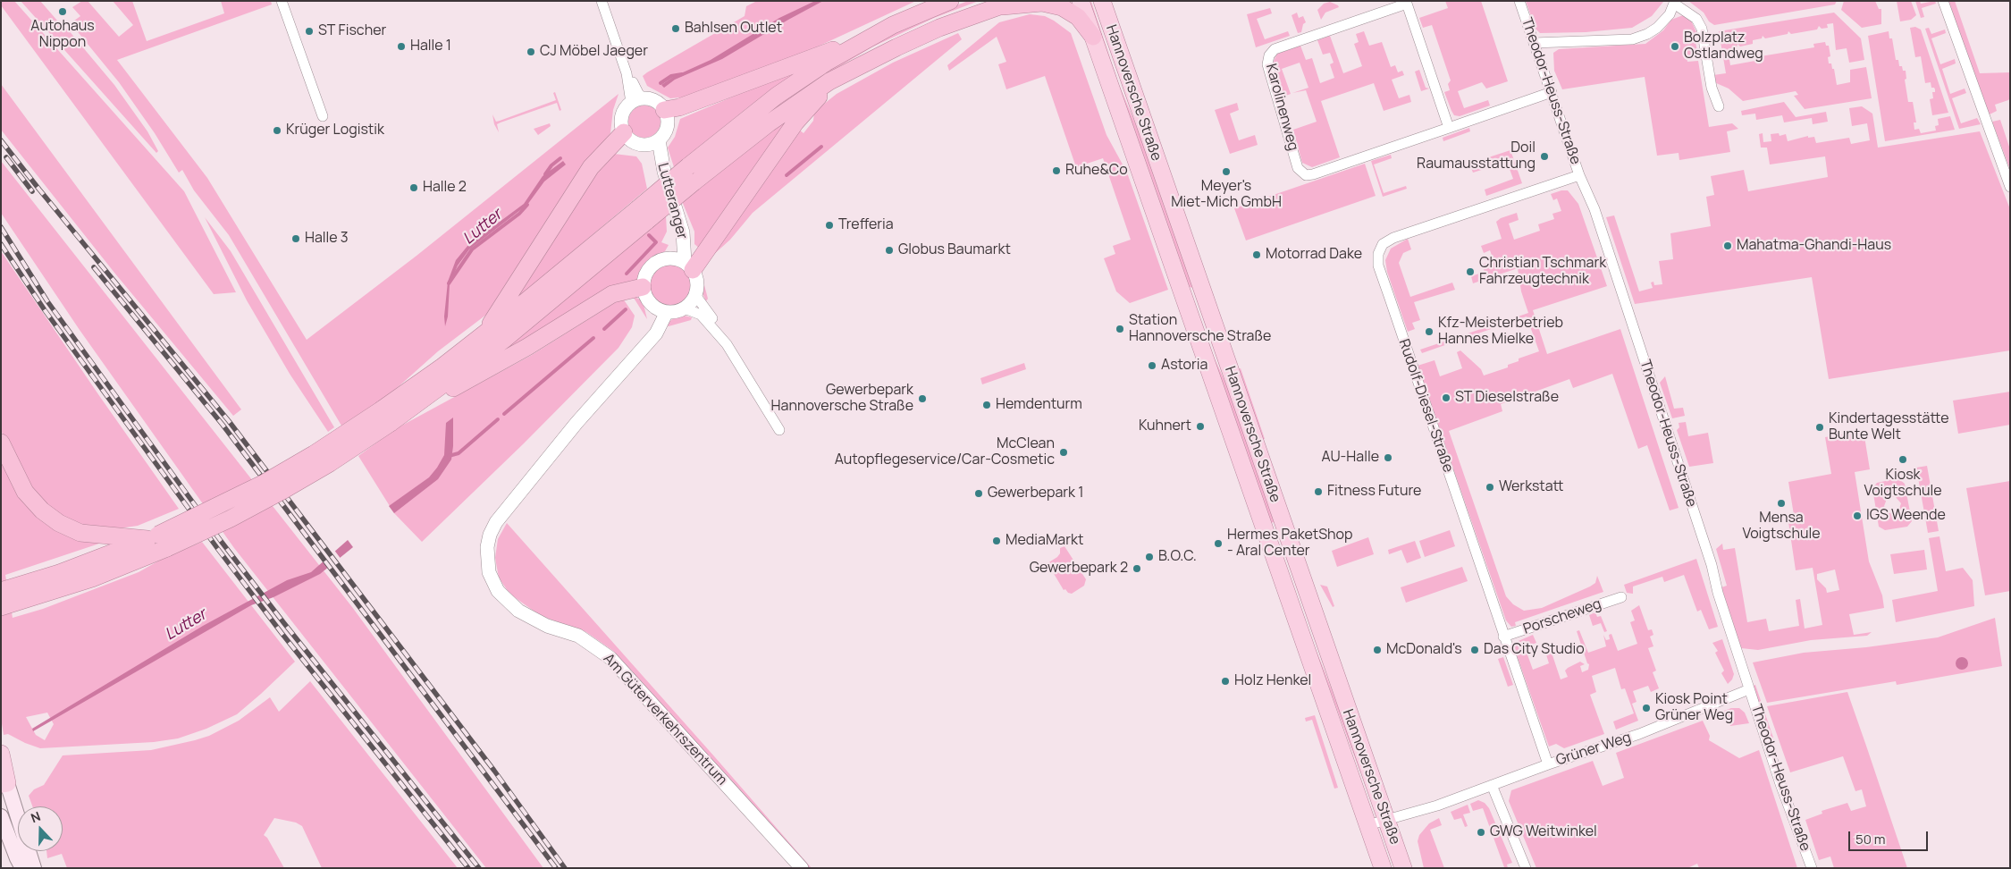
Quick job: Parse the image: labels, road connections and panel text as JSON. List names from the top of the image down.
{
  "streets": {
    "main road": ["Hannoversche Straße"],
    "street": [
      "Theodor-Heuss-Straße",
      "Karolinenweg",
      "Lutteranger",
      "Rudolf-Diesel-Straße",
      "Porscheweg",
      "Am Güterverkehrszentrum",
      "Grüner Weg"
    ]
  },
  "crossings": [
    ["Theodor-Heuss-Straße", "Karolinenweg"],
    ["Theodor-Heuss-Straße", "Rudolf-Diesel-Straße"],
    ["Theodor-Heuss-Straße", "Grüner Weg"],
    ["Hannoversche Straße", "Grüner Weg"],
    ["Lutteranger", "Am Güterverkehrszentrum"],
    ["Rudolf-Diesel-Straße", "Porscheweg"],
    ["Rudolf-Diesel-Straße", "Grüner Weg"]
  ],
  "water": ["Lutter"],
  "places": [
    "Autohaus Nippon",
    "Bahlsen Outlet",
    "ST Fischer",
    "Halle 1",
    "Bolzplatz Ostlandweg",
    "CJ Möbel Jaeger",
    "Krüger Logistik",
    "Doil Raumausstattung",
    "Ruhe&Co",
    "Meyer's Miet-Mich GmbH",
    "Halle 2",
    "Trefferia",
    "Halle 3",
    "Mahatma-Ghandi-Haus",
    "Globus Baumarkt",
    "Motorrad Dake",
    "Christian Tschmark Fahrzeugtechnik",
    "Station Hannoversche Straße",
    "Kfz-Meisterbetrieb Hannes Mielke",
    "Astoria",
    "ST Dieselstraße",
    "Gewerbepark Hannoversche Straße",
    "Hemdenturm",
    "Kuhnert",
    "Kindertagesstätte Bunte Welt",
    "McClean Autopflegeservice/Car-Cosmetic",
    "AU-Halle",
    "Kiosk Voigtschule",
    "Werkstatt",
    "Fitness Future",
    "Gewerbepark 1",
    "Mensa Voigtschule",
    "IGS Weende",
    "MediaMarkt",
    "Hermes PaketShop - Aral Center",
    "B.O.C.",
    "Gewerbepark 2",
    "McDonald's",
    "Das City Studio",
    "Holz Henkel",
    "Kiosk Point Grüner Weg",
    "GWG Weitwinkel"
  ],
  "scale_bar": "50 m",
  "north": "top"
}
